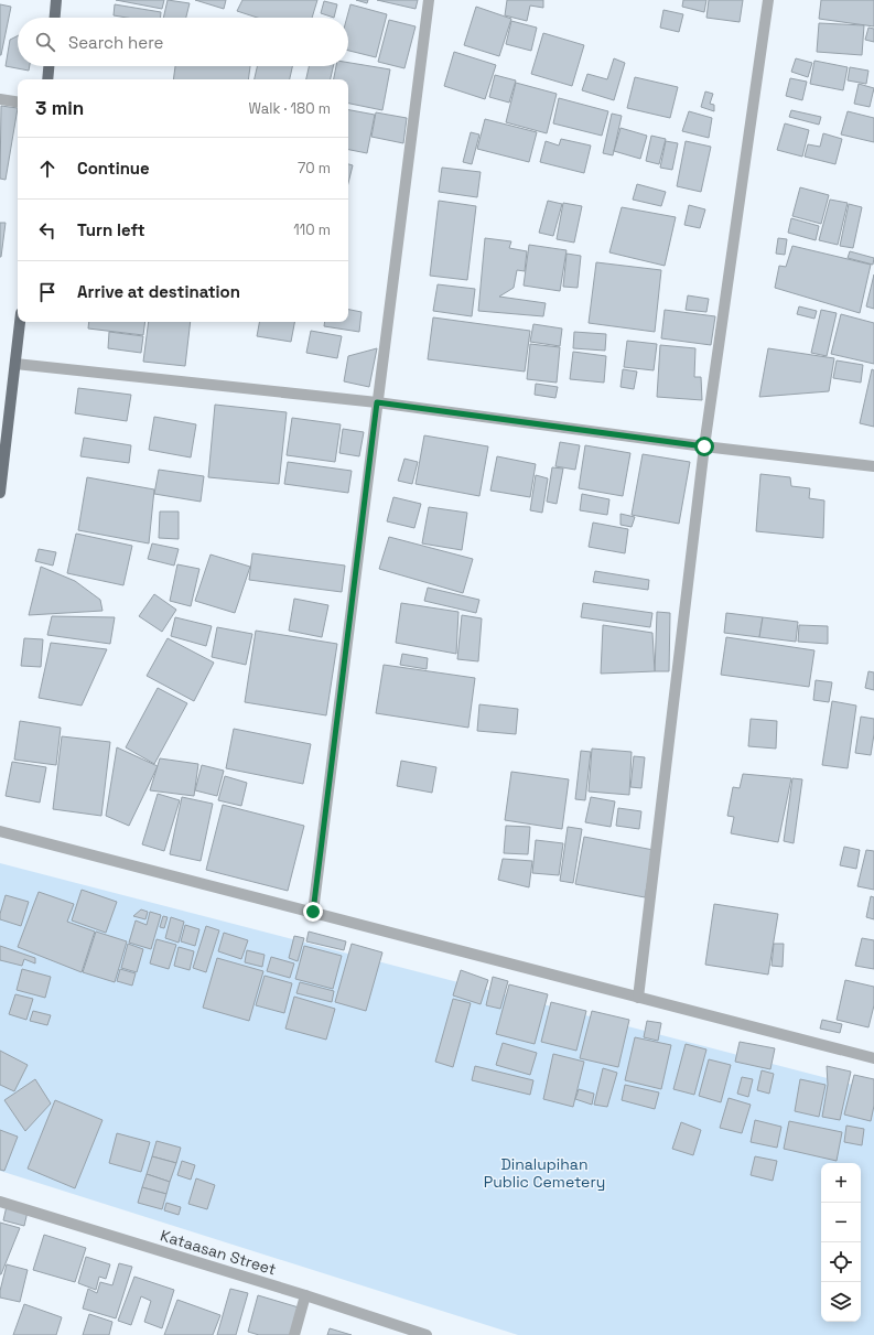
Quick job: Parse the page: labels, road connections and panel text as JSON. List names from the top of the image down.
{
  "streets": {
    "street": ["Kataasan Street"]
  },
  "parks": ["Dinalupihan Public Cemetery"],
  "page": {
    "search": "Search here",
    "heading": ["3 min", "Walk · 180 m"],
    "list": [
      ["Continue", "70 m"],
      ["Turn left", "110 m"],
      "Arrive at destination"
    ],
    "map_buttons": ["+", "−"]
  }
}
